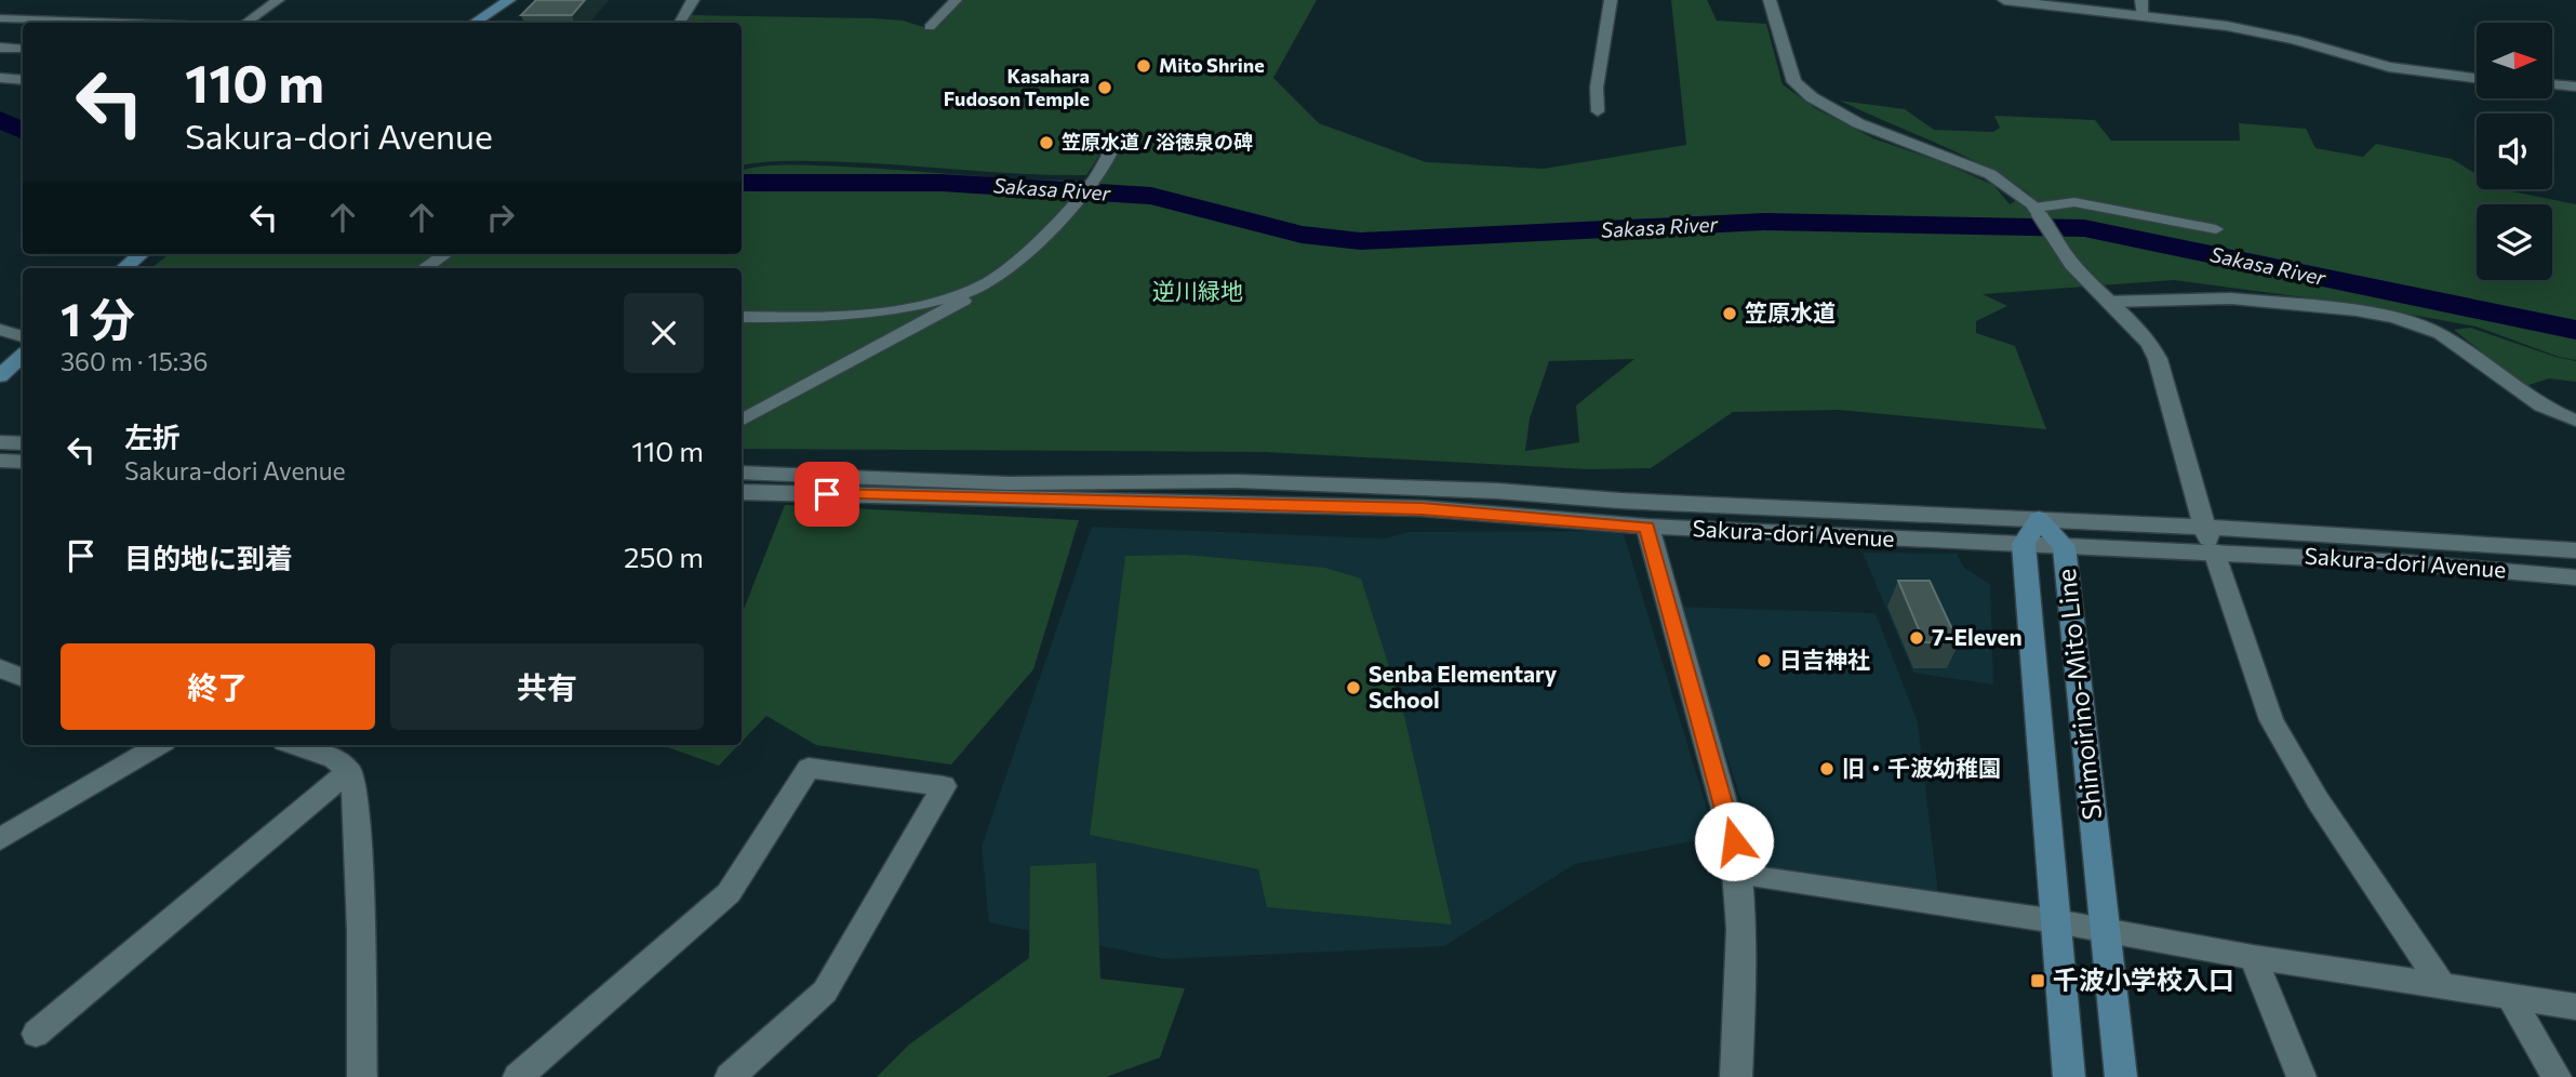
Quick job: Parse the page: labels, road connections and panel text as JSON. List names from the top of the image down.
{
  "streets": {
    "main road": ["Shimoirino-Mito Line"],
    "street": ["Sakura-dori Avenue"]
  },
  "crossings": [
    ["Sakura-dori Avenue", "Shimoirino-Mito Line"]
  ],
  "water": ["Sakasa River"],
  "parks": ["逆川緑地"],
  "places": {
    "other": [
      "Mito Shrine",
      "Kasahara Fudoson Temple",
      "笠原水道 / 浴徳泉の碑",
      "笠原水道",
      "7-Eleven",
      "日吉神社",
      "Senba Elementary School",
      "旧・千波幼稚園"
    ],
    "transit": ["千波小学校入口"]
  },
  "north": "right",
  "page": {
    "turn": ["110 m", "Sakura-dori Avenue"],
    "heading": ["1 分", "360 m · 15:36"],
    "list": [
      {
        "name": "左折",
        "note": "Sakura-dori Avenue",
        "value": "110 m"
      },
      {
        "name": "目的地に到着",
        "value": "250 m"
      }
    ],
    "buttons": ["終了", "共有"]
  }
}
